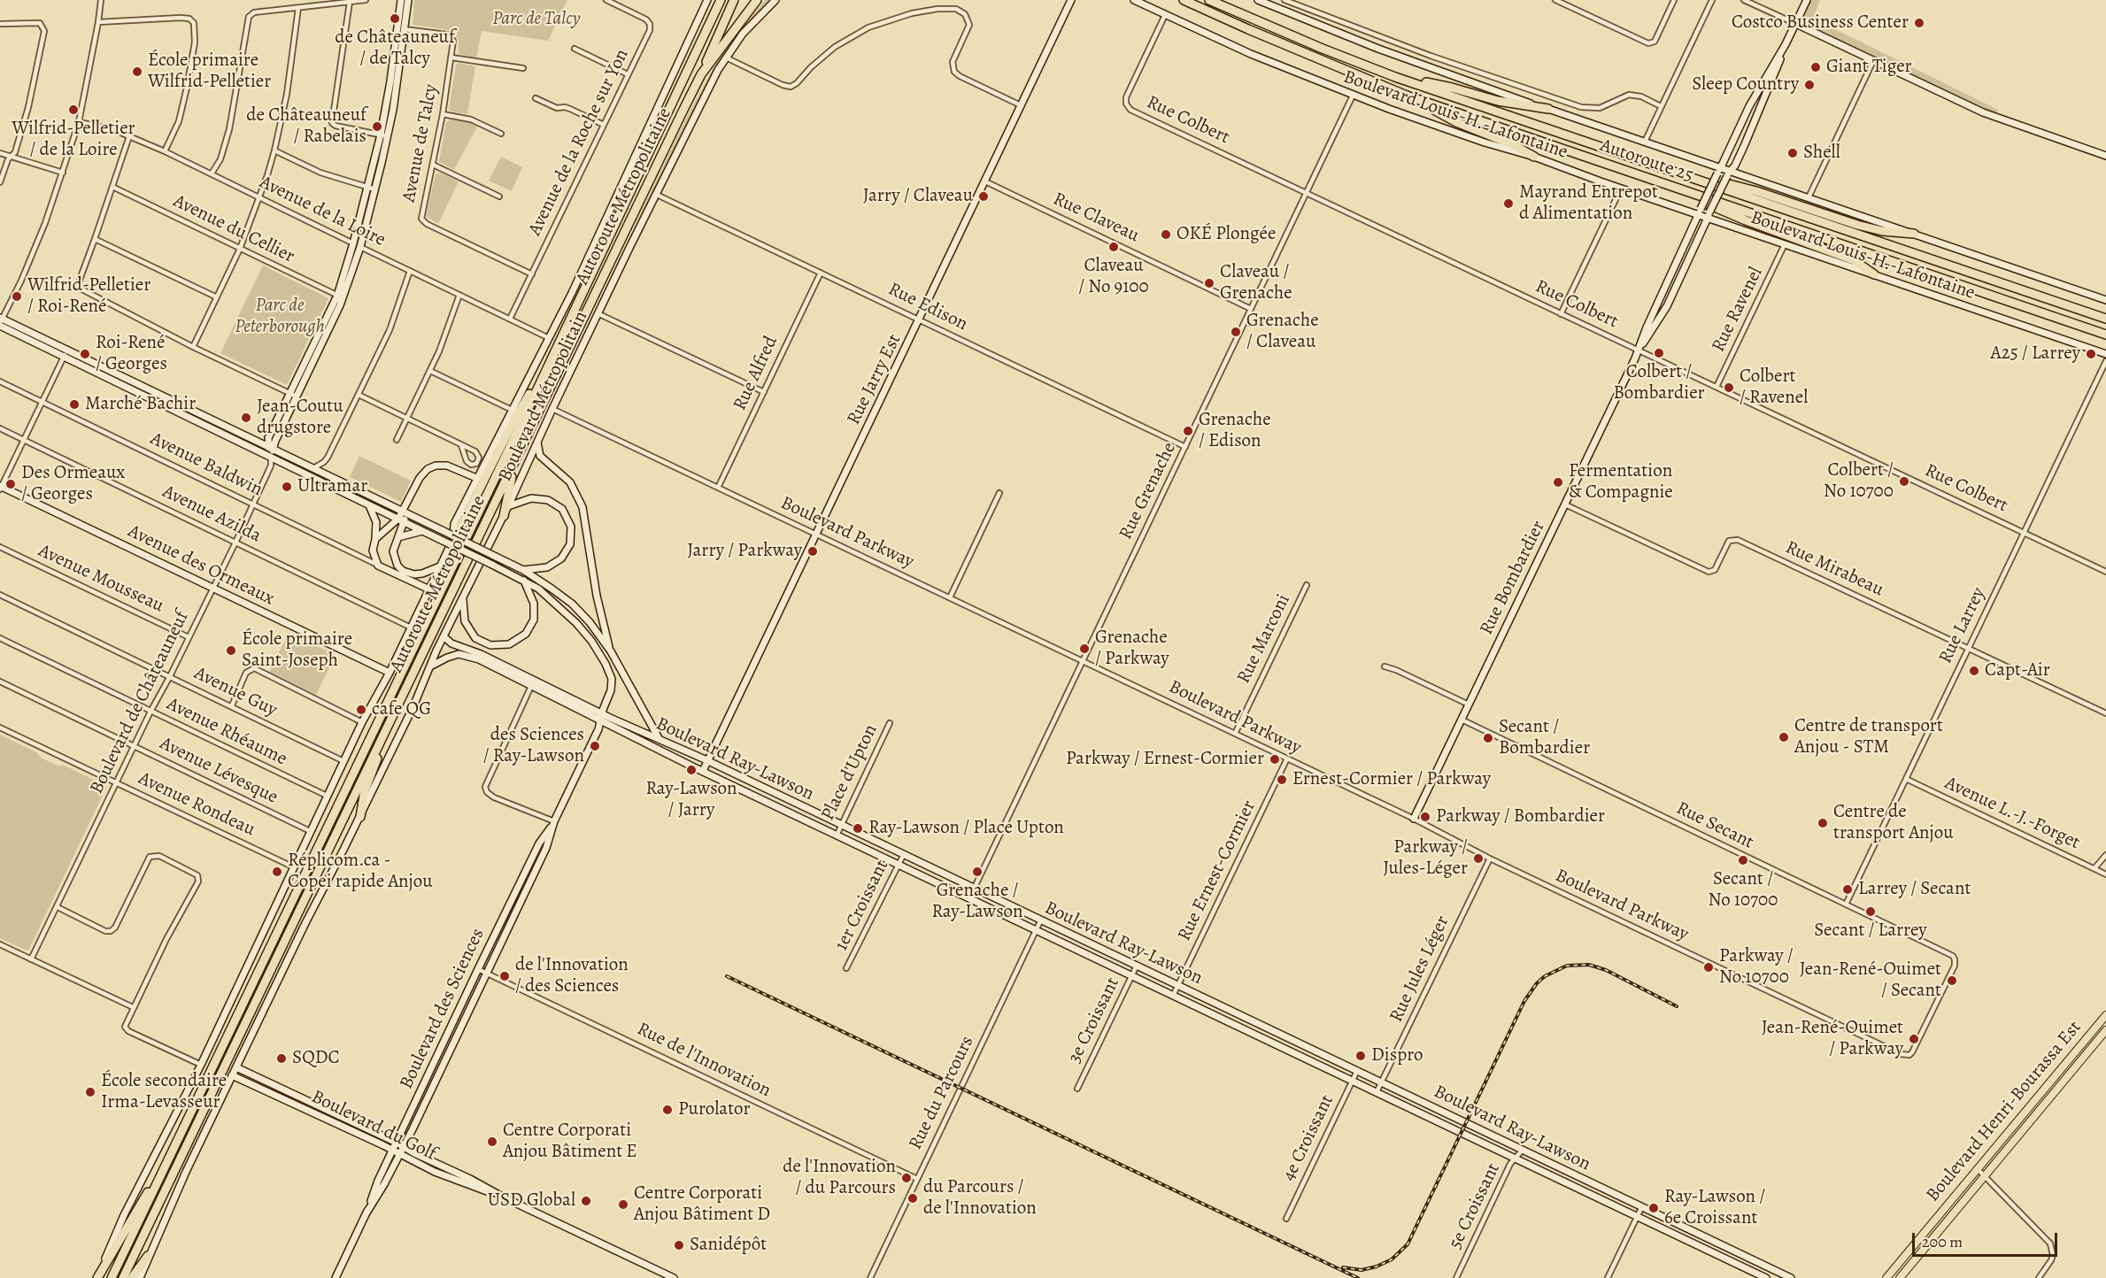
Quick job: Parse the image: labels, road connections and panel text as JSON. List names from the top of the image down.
{
  "streets": {
    "highway": ["Autoroute 25", "Autoroute Métropolitaine"],
    "main road": ["Boulevard Henri-Bourassa Est"],
    "street": [
      "Boulevard Louis-H.-Lafontaine",
      "Rue Colbert",
      "Avenue de la Roche sur Yon",
      "Avenue de Talcy",
      "Avenue de la Loire",
      "Rue Claveau",
      "Avenue du Cellier",
      "Rue Edison",
      "Rue Ravenel",
      "Rue Alfred",
      "Rue Jarry Est",
      "Boulevard Métropolitain",
      "Avenue Baldwin",
      "Rue Grenache",
      "Avenue Azilda",
      "Boulevard Parkway",
      "Avenue des Ormeaux",
      "Rue Mirabeau",
      "Rue Bombardier",
      "Avenue Mousseau",
      "Rue Larrey",
      "Rue Marconi",
      "Avenue Guy",
      "Boulevard de Châteauneuf",
      "Avenue Rhéaume",
      "Boulevard Ray-Lawson",
      "Avenue Lévesque",
      "Place d'Upton",
      "Avenue Rondeau",
      "Avenue L.-J.-Forget",
      "Rue Secant",
      "Rue Ernest-Cormier",
      "1er Croissant",
      "Rue Jules Léger",
      "Boulevard des Sciences",
      "3e Croissant",
      "Rue de l'Innovation",
      "Rue du Parcours",
      "Boulevard du Golf",
      "4e Croissant",
      "5e Croissant"
    ]
  },
  "crossings": [
    ["Boulevard Louis-H.-Lafontaine", "Rue Colbert"],
    ["Boulevard Louis-H.-Lafontaine", "Rue Ravenel"],
    ["Boulevard Louis-H.-Lafontaine", "Rue Grenache"],
    ["Boulevard Louis-H.-Lafontaine", "Rue Bombardier"],
    ["Rue Colbert", "Rue Ravenel"],
    ["Rue Colbert", "Rue Grenache"],
    ["Rue Colbert", "Rue Bombardier"],
    ["Rue Colbert", "Rue Larrey"],
    ["Avenue de la Roche sur Yon", "Avenue de Talcy"],
    ["Avenue de la Roche sur Yon", "Avenue de la Loire"],
    ["Avenue de Talcy", "Boulevard de Châteauneuf"],
    ["Avenue de la Loire", "Boulevard Métropolitain"],
    ["Avenue de la Loire", "Boulevard de Châteauneuf"],
    ["Rue Claveau", "Rue Jarry Est"],
    ["Rue Claveau", "Rue Grenache"],
    ["Avenue du Cellier", "Boulevard de Châteauneuf"],
    ["Rue Edison", "Rue Alfred"],
    ["Rue Edison", "Rue Jarry Est"],
    ["Rue Edison", "Boulevard Métropolitain"],
    ["Rue Edison", "Rue Grenache"],
    ["Rue Alfred", "Boulevard Parkway"],
    ["Rue Jarry Est", "Boulevard Parkway"],
    ["Rue Jarry Est", "Boulevard Ray-Lawson"],
    ["Boulevard Métropolitain", "Avenue Baldwin"],
    ["Boulevard Métropolitain", "Avenue Azilda"],
    ["Boulevard Métropolitain", "Boulevard Parkway"],
    ["Boulevard Métropolitain", "Avenue des Ormeaux"],
    ["Boulevard Métropolitain", "Avenue Guy"],
    ["Boulevard Métropolitain", "Avenue Rhéaume"],
    ["Boulevard Métropolitain", "Boulevard Ray-Lawson"],
    ["Boulevard Métropolitain", "Avenue Lévesque"],
    ["Boulevard Métropolitain", "Avenue Rondeau"],
    ["Boulevard Métropolitain", "Boulevard du Golf"],
    ["Avenue Baldwin", "Boulevard de Châteauneuf"],
    ["Rue Grenache", "Boulevard Parkway"],
    ["Rue Grenache", "Boulevard Ray-Lawson"],
    ["Avenue Azilda", "Boulevard de Châteauneuf"],
    ["Boulevard Parkway", "Rue Bombardier"],
    ["Boulevard Parkway", "Rue Marconi"],
    ["Boulevard Parkway", "Rue Secant"],
    ["Boulevard Parkway", "Rue Ernest-Cormier"],
    ["Boulevard Parkway", "Rue Jules Léger"],
    ["Avenue des Ormeaux", "Boulevard de Châteauneuf"],
    ["Rue Mirabeau", "Rue Bombardier"],
    ["Rue Mirabeau", "Rue Larrey"],
    ["Rue Bombardier", "Rue Secant"],
    ["Avenue Mousseau", "Boulevard de Châteauneuf"],
    ["Rue Larrey", "Avenue L.-J.-Forget"],
    ["Rue Larrey", "Rue Secant"],
    ["Avenue Guy", "Boulevard de Châteauneuf"],
    ["Boulevard de Châteauneuf", "Avenue Rhéaume"],
    ["Boulevard de Châteauneuf", "Avenue Lévesque"],
    ["Boulevard de Châteauneuf", "Avenue Rondeau"],
    ["Boulevard de Châteauneuf", "Boulevard des Sciences"],
    ["Boulevard Ray-Lawson", "Place d'Upton"],
    ["Boulevard Ray-Lawson", "Rue Ernest-Cormier"],
    ["Boulevard Ray-Lawson", "1er Croissant"],
    ["Boulevard Ray-Lawson", "Rue Jules Léger"],
    ["Boulevard Ray-Lawson", "Boulevard des Sciences"],
    ["Boulevard Ray-Lawson", "3e Croissant"],
    ["Boulevard Ray-Lawson", "Rue du Parcours"],
    ["Boulevard Ray-Lawson", "4e Croissant"],
    ["Boulevard Ray-Lawson", "5e Croissant"],
    ["Boulevard des Sciences", "Rue de l'Innovation"],
    ["Boulevard des Sciences", "Boulevard du Golf"],
    ["Rue de l'Innovation", "Rue du Parcours"]
  ],
  "parks": ["Parc de Talcy", "Parc de Peterborough"],
  "places": [
    "de Châteauneuf / de Talcy",
    "Costco Business Center",
    "Giant Tiger",
    "École primaire Wilfrid-Pelletier",
    "Sleep Country",
    "Wilfrid-Pelletier / de la Loire",
    "de Châteauneuf / Rabelais",
    "Shell",
    "Jarry / Claveau",
    "Mayrand Entrepot d Alimentation",
    "OKÉ Plongée",
    "Claveau / No 9100",
    "Claveau / Grenache",
    "Wilfrid-Pelletier / Roi-René",
    "Grenache / Claveau",
    "Colbert / Bombardier",
    "Roi-René / Georges",
    "A25 / Larrey",
    "Colbert / Ravenel",
    "Marché Bachir",
    "Jean-Coutu drugstore",
    "Grenache / Edison",
    "Colbert / No 10700",
    "Fermentation & Compagnie",
    "Des Ormeaux / Georges",
    "Ultramar",
    "Jarry / Parkway",
    "Grenache / Parkway",
    "École primaire Saint-Joseph",
    "Capt-Air",
    "cafe QG",
    "Centre de transport Anjou - STM",
    "Secant / Bombardier",
    "des Sciences / Ray-Lawson",
    "Parkway / Ernest-Cormier",
    "Ray-Lawson / Jarry",
    "Ernest-Cormier / Parkway",
    "Parkway / Bombardier",
    "Centre de transport Anjou",
    "Ray-Lawson / Place Upton",
    "Parkway / Jules-Léger",
    "Secant / No 10700",
    "Réplicom.ca - Copei rapide Anjou",
    "Grenache / Ray-Lawson",
    "Larrey / Secant",
    "Secant / Larrey",
    "Parkway / No 10700",
    "de l'Innovation / des Sciences",
    "Jean-René-Ouimet / Secant",
    "Jean-René-Ouimet / Parkway",
    "Dispro",
    "SQDC",
    "École secondaire Irma-Levasseur",
    "Purolator",
    "Centre Corporati Anjou Bâtiment E",
    "de l'Innovation / du Parcours",
    "du Parcours / de l'Innovation",
    "USD Global",
    "Centre Corporati Anjou Bâtiment D",
    "Ray-Lawson / 6e Croissant",
    "Sanidépôt"
  ],
  "scale_bar": "200 m"
}
